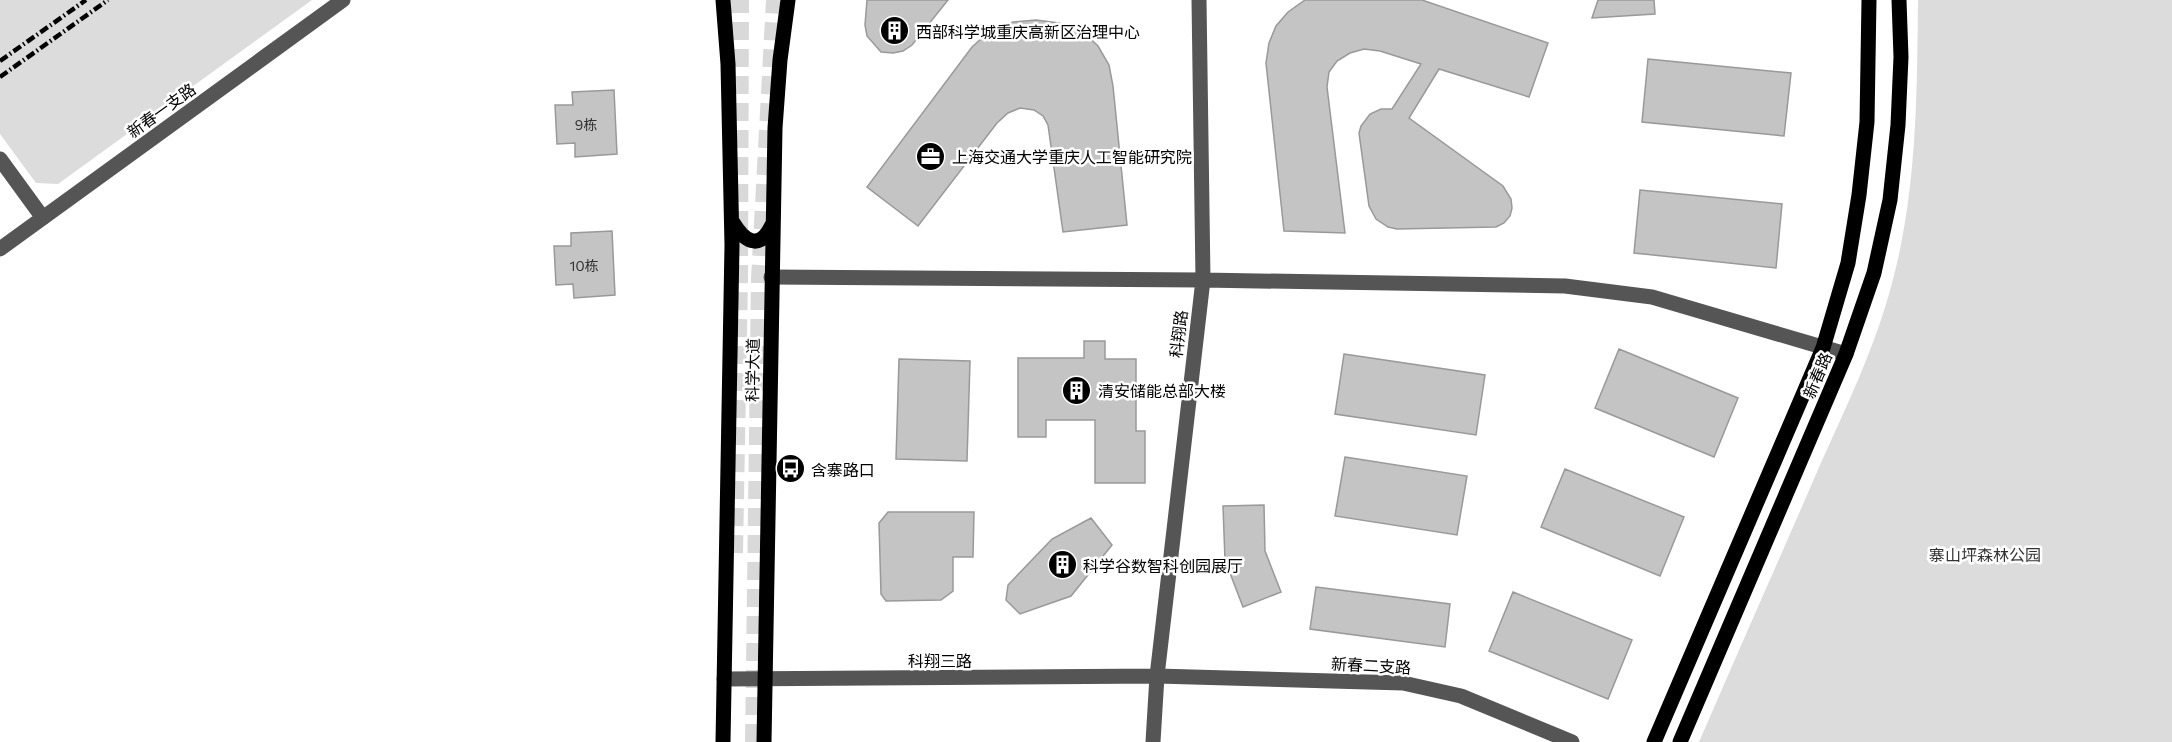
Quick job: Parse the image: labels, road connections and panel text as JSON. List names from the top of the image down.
{
  "streets": {
    "main road": ["科学大道", "新春路"],
    "street": [
      "新春一支路",
      "科翔路",
      "科翔三路",
      "新春二支路"
    ]
  },
  "crossings": [
    ["科翔路", "科翔三路"],
    ["科翔路", "新春二支路"],
    ["科学大道", "科翔三路"],
    ["科翔三路", "新春二支路"]
  ],
  "parks": ["寨山坪森林公园"],
  "places": {
    "building": ["西部科学城重庆高新区治理中心", "清安储能总部大楼", "科学谷数智科创园展厅"],
    "office": ["上海交通大学重庆人工智能研究院"],
    "bus stop": ["含寨路口"]
  },
  "house_numbers": ["9栋", "10栋"]
}
